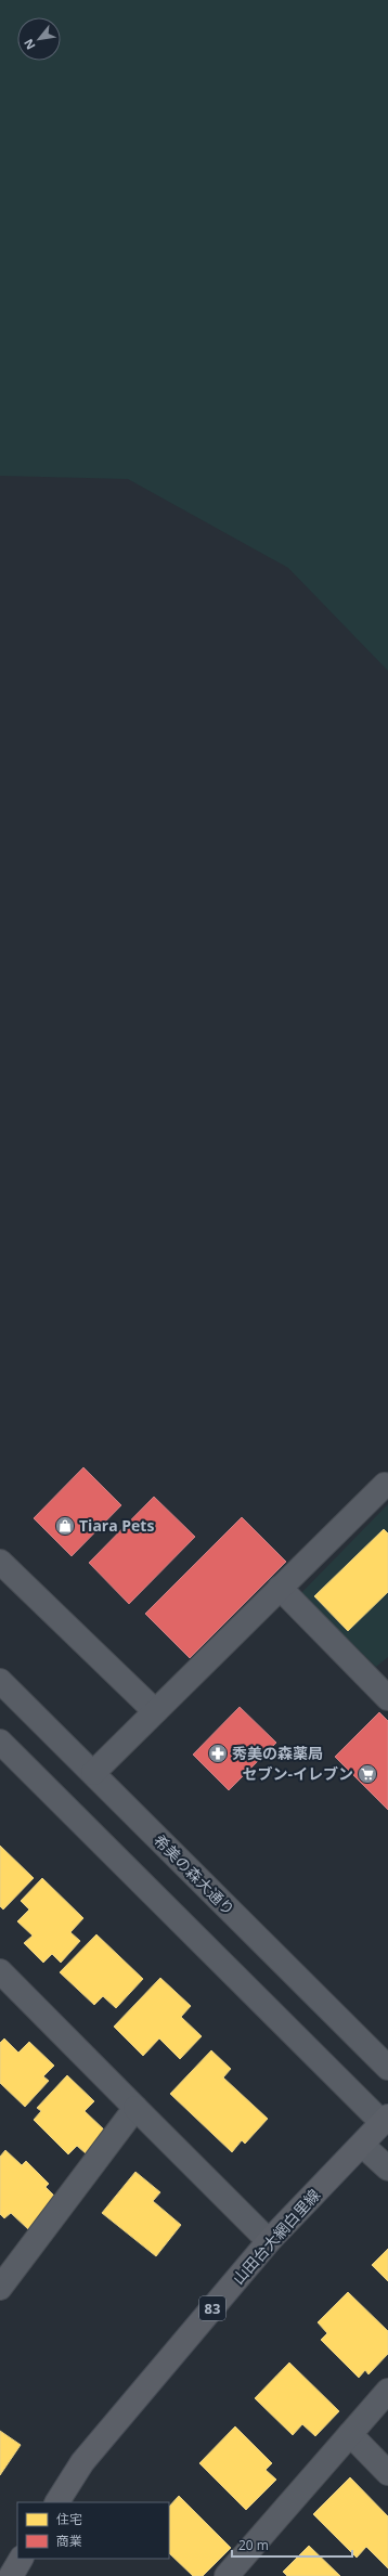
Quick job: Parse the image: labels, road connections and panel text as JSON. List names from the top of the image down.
{
  "streets": {
    "main road": ["山田台大網白里線", "83"],
    "street": ["希美の森大通り"]
  },
  "places": {
    "shop": ["Tiara Pets"],
    "pharmacy": ["秀美の森薬局"],
    "supermarket": ["セブン-イレブン"]
  },
  "legend": ["住宅", "商業"],
  "scale_bar": "20 m",
  "north": "bottom left"
}
